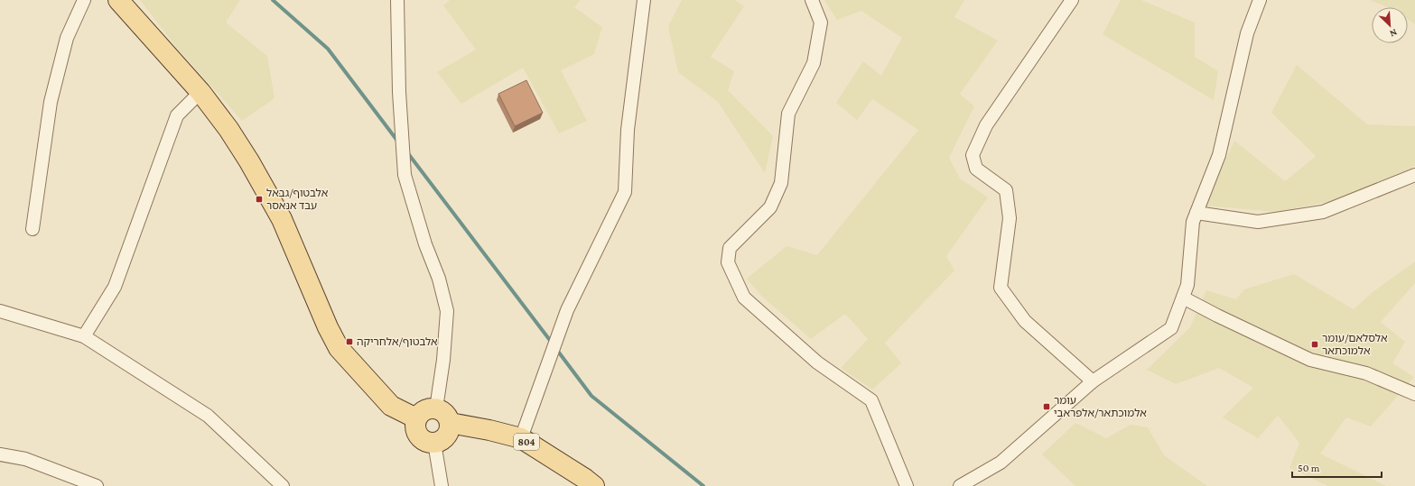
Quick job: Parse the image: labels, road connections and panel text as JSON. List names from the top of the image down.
{
  "streets": {
    "main road": ["804"]
  },
  "places": {
    "transit": [
      "אלבטוף/גבאל עבד אנאסר",
      "אלבטוף/אלחריקה",
      "אלסלאם/עומר אלמוכתאר",
      "עומר אלמוכתאר/אלפראבי"
    ]
  },
  "scale_bar": "50 m",
  "north": "bottom right"
}
